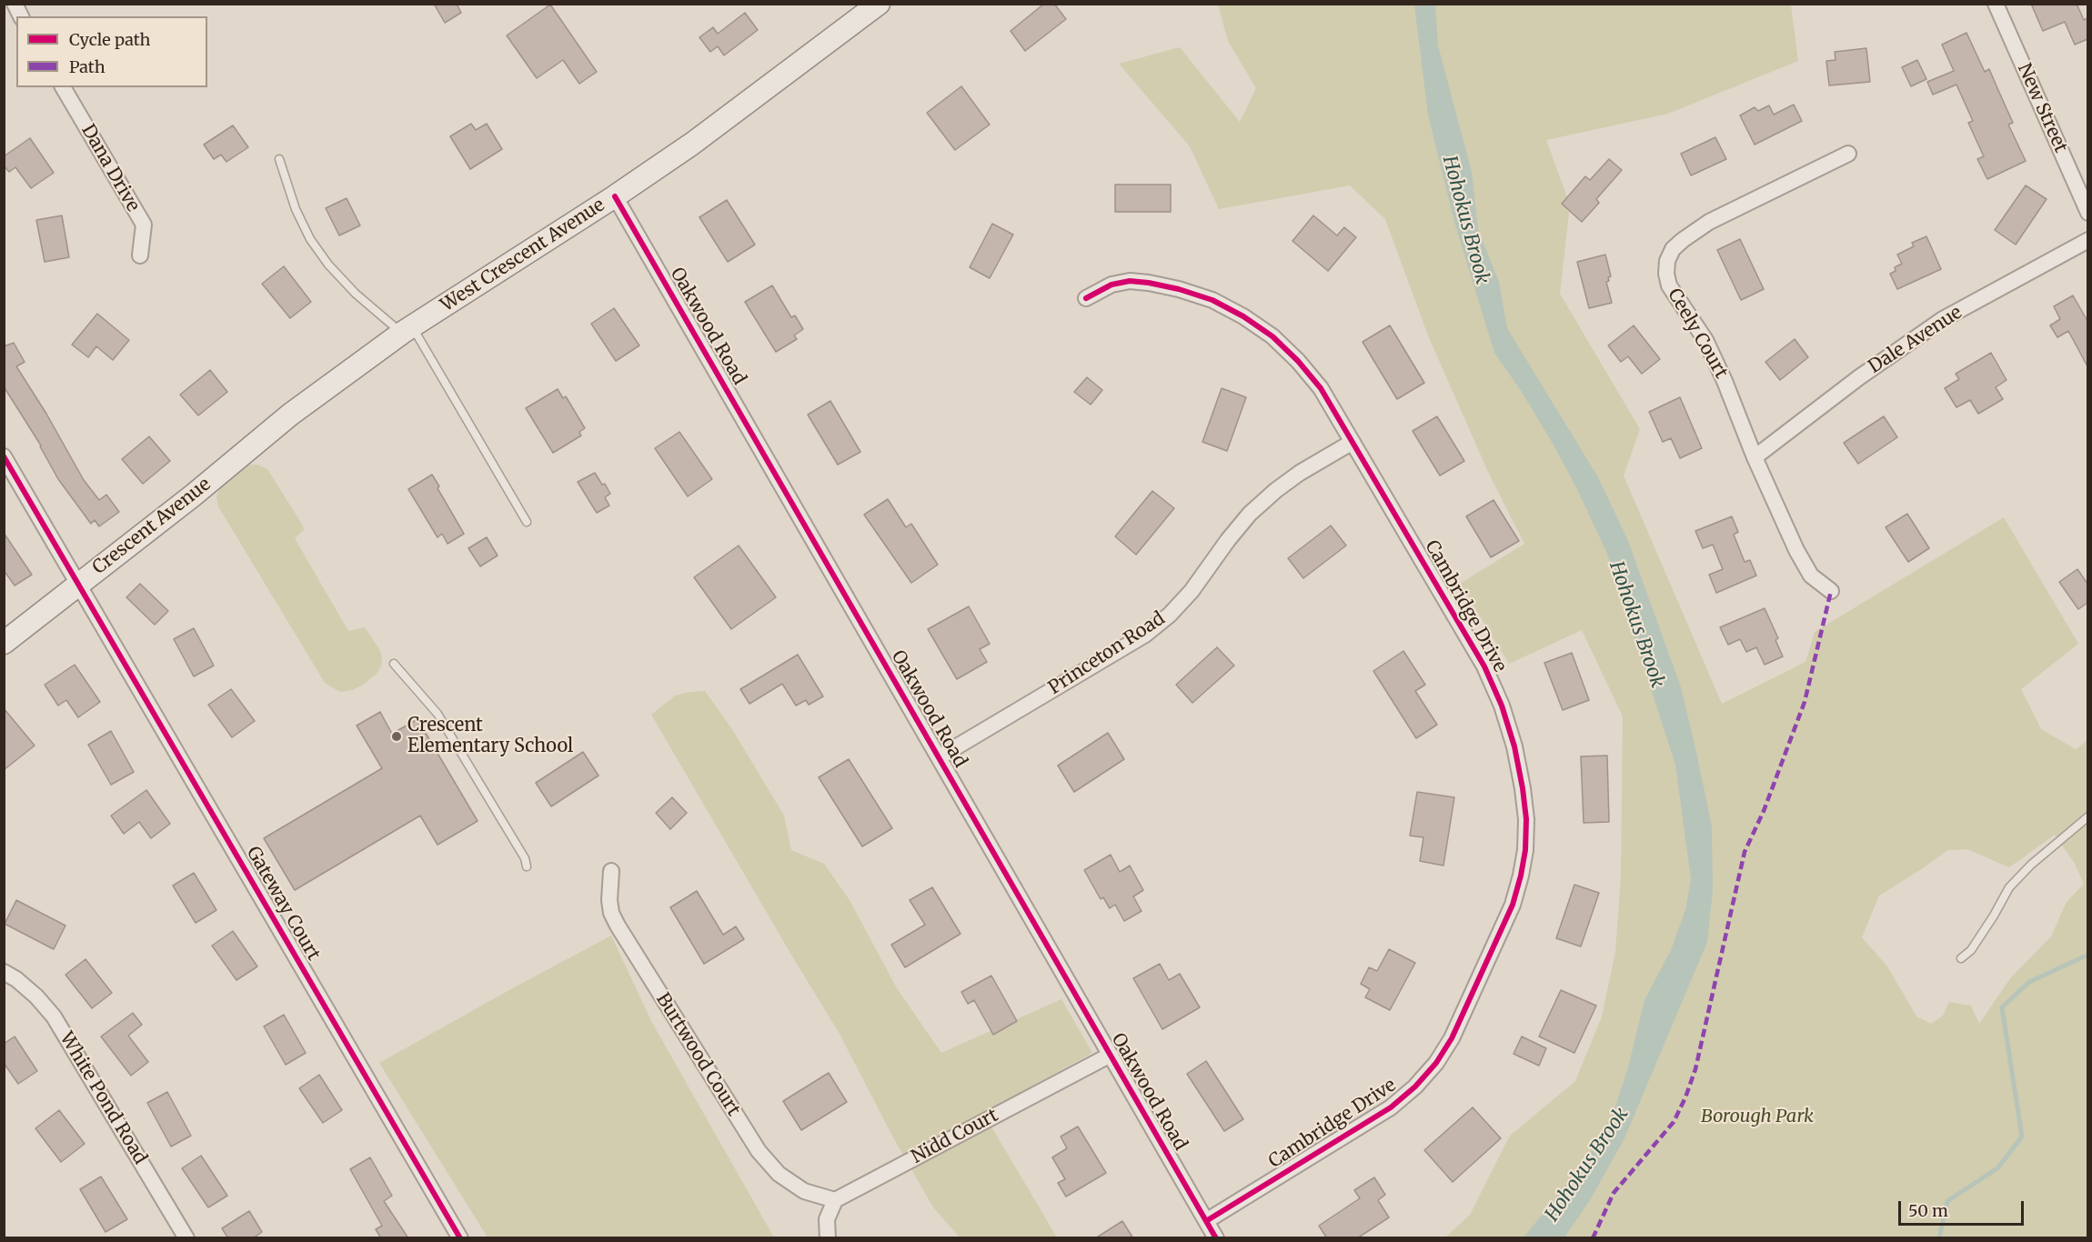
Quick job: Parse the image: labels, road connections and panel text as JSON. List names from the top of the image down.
{
  "streets": {
    "main road": ["West Crescent Avenue", "Crescent Avenue"],
    "street": [
      "New Street",
      "Dana Drive",
      "Oakwood Road",
      "Ceely Court",
      "Dale Avenue",
      "Cambridge Drive",
      "Princeton Road",
      "Gateway Court",
      "Burtwood Court",
      "White Pond Road",
      "Nidd Court"
    ]
  },
  "crossings": [
    ["West Crescent Avenue", "Oakwood Road"],
    ["West Crescent Avenue", "Crescent Avenue"],
    ["Oakwood Road", "Cambridge Drive"],
    ["Oakwood Road", "Princeton Road"],
    ["Oakwood Road", "Nidd Court"],
    ["Ceely Court", "Dale Avenue"],
    ["Crescent Avenue", "Gateway Court"],
    ["Cambridge Drive", "Princeton Road"],
    ["Burtwood Court", "Nidd Court"]
  ],
  "water": ["Hohokus Brook"],
  "parks": ["Borough Park"],
  "places": ["Crescent Elementary School"],
  "legend": ["Cycle path", "Path"],
  "scale_bar": "50 m"
}
